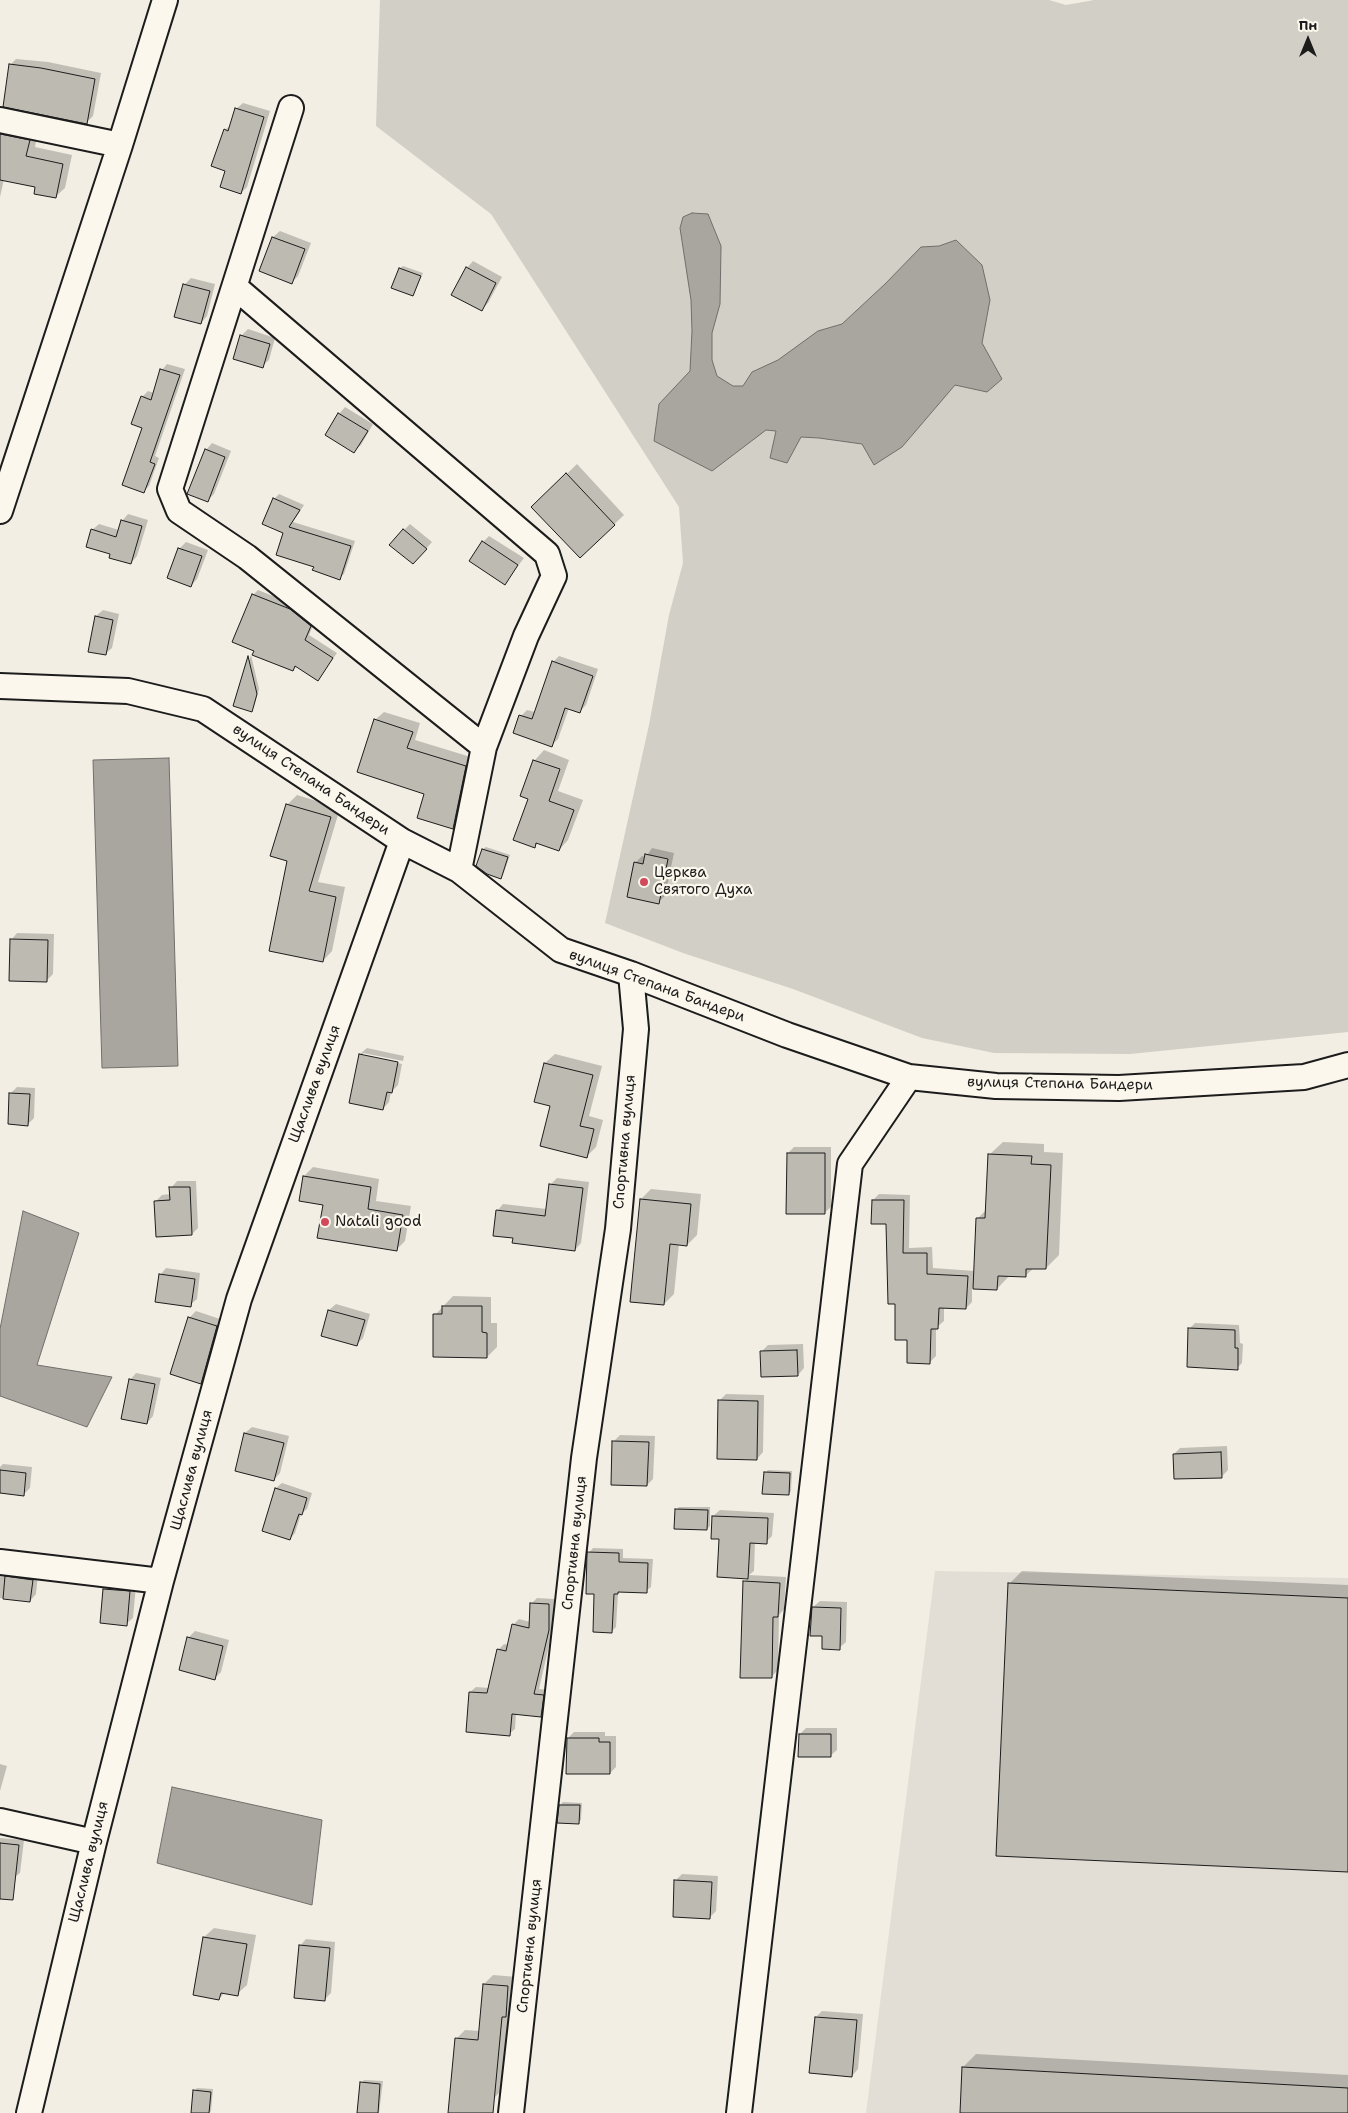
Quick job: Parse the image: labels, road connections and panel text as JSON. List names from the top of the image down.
{
  "streets": {
    "street": ["вулиця Степана Бандери", "Щаслива вулиця", "Спортивна вулиця"]
  },
  "crossings": [
    ["вулиця Степана Бандери", "Щаслива вулиця"],
    ["вулиця Степана Бандери", "Спортивна вулиця"]
  ],
  "places": ["Церква Святого Духа", "Natali good"],
  "north": "top"
}
